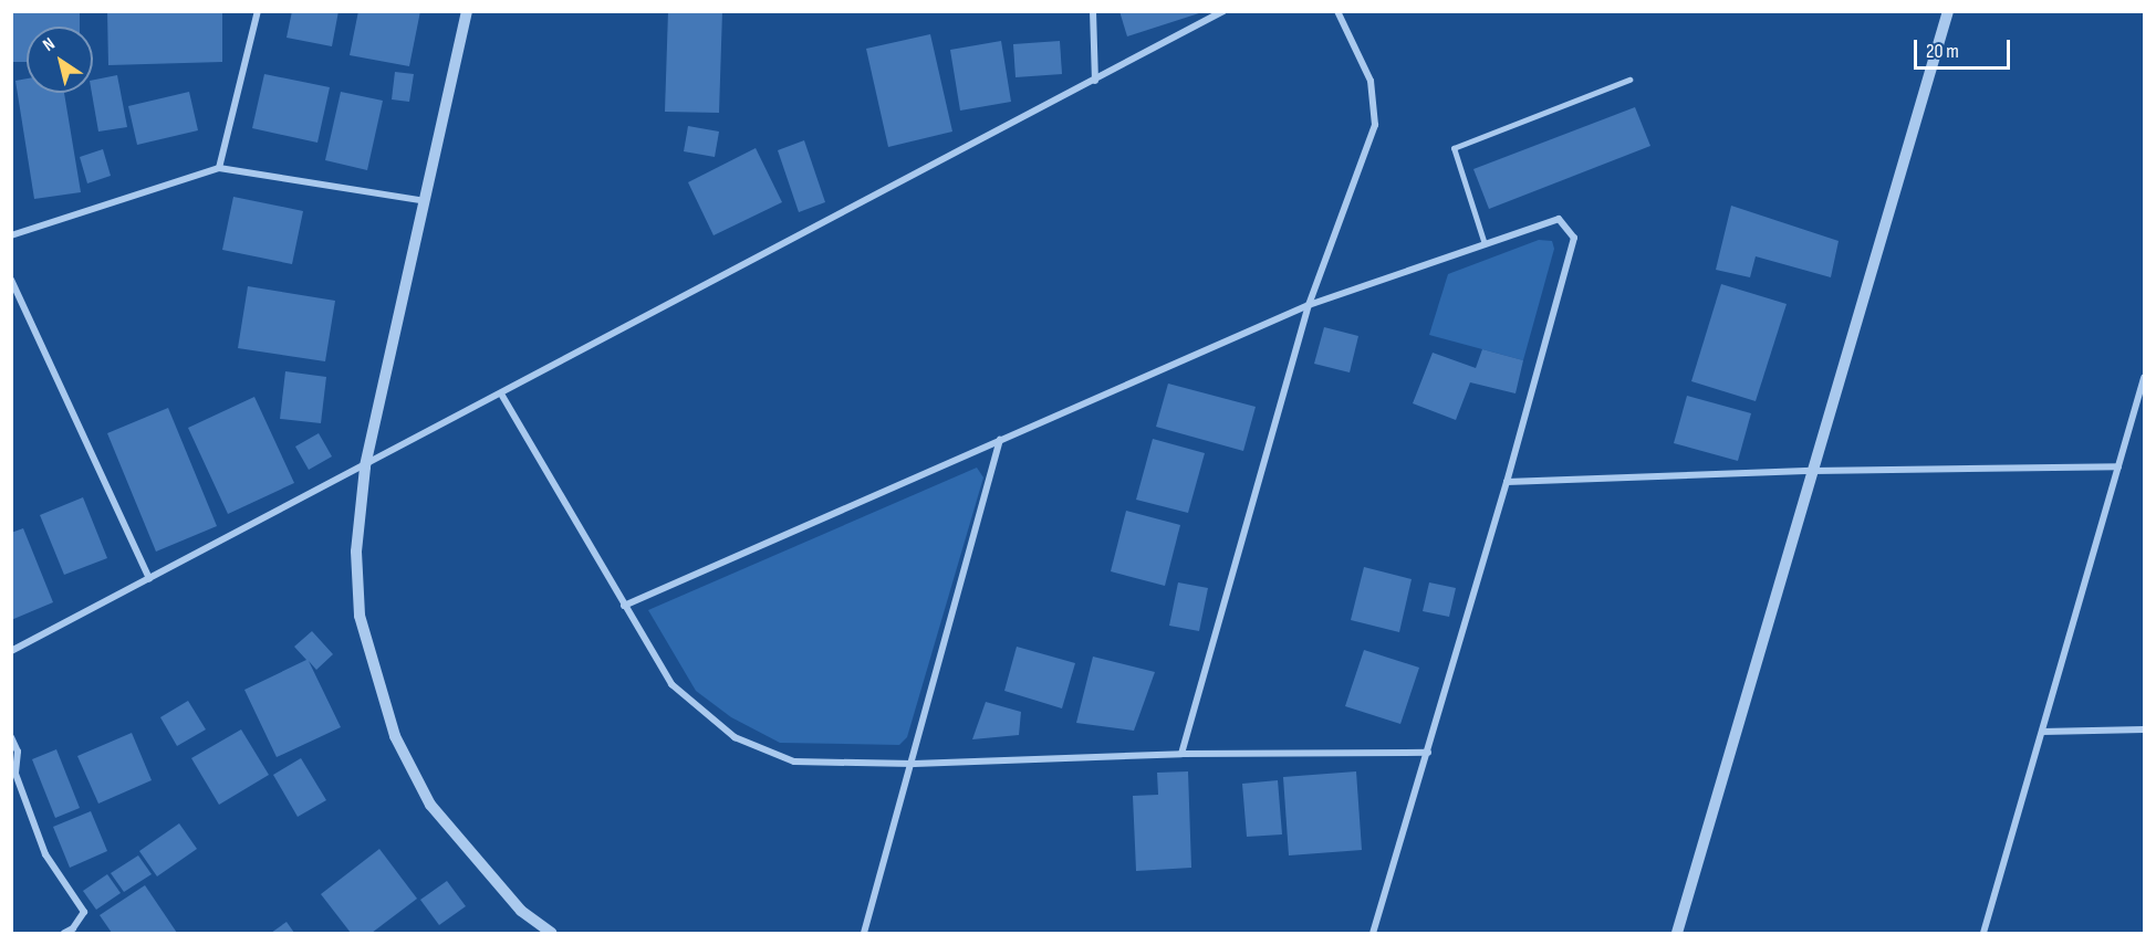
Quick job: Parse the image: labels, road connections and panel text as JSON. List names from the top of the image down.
{
  "scale_bar": "20 m",
  "north": "top left"
}
